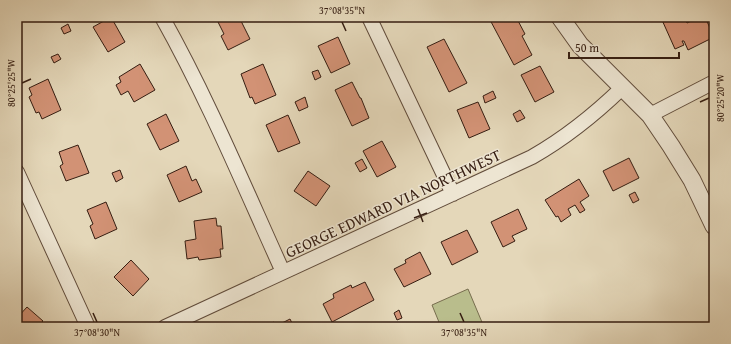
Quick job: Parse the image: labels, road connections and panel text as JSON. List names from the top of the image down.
{
  "streets": {
    "street": ["GEORGE EDWARD VIA NORTHWEST"]
  },
  "scale_bar": "50 m",
  "coordinates": [
    "37°08'35\"N",
    "80°25'25\"W",
    "80°25'20\"W",
    "37°08'30\"N"
  ]
}
